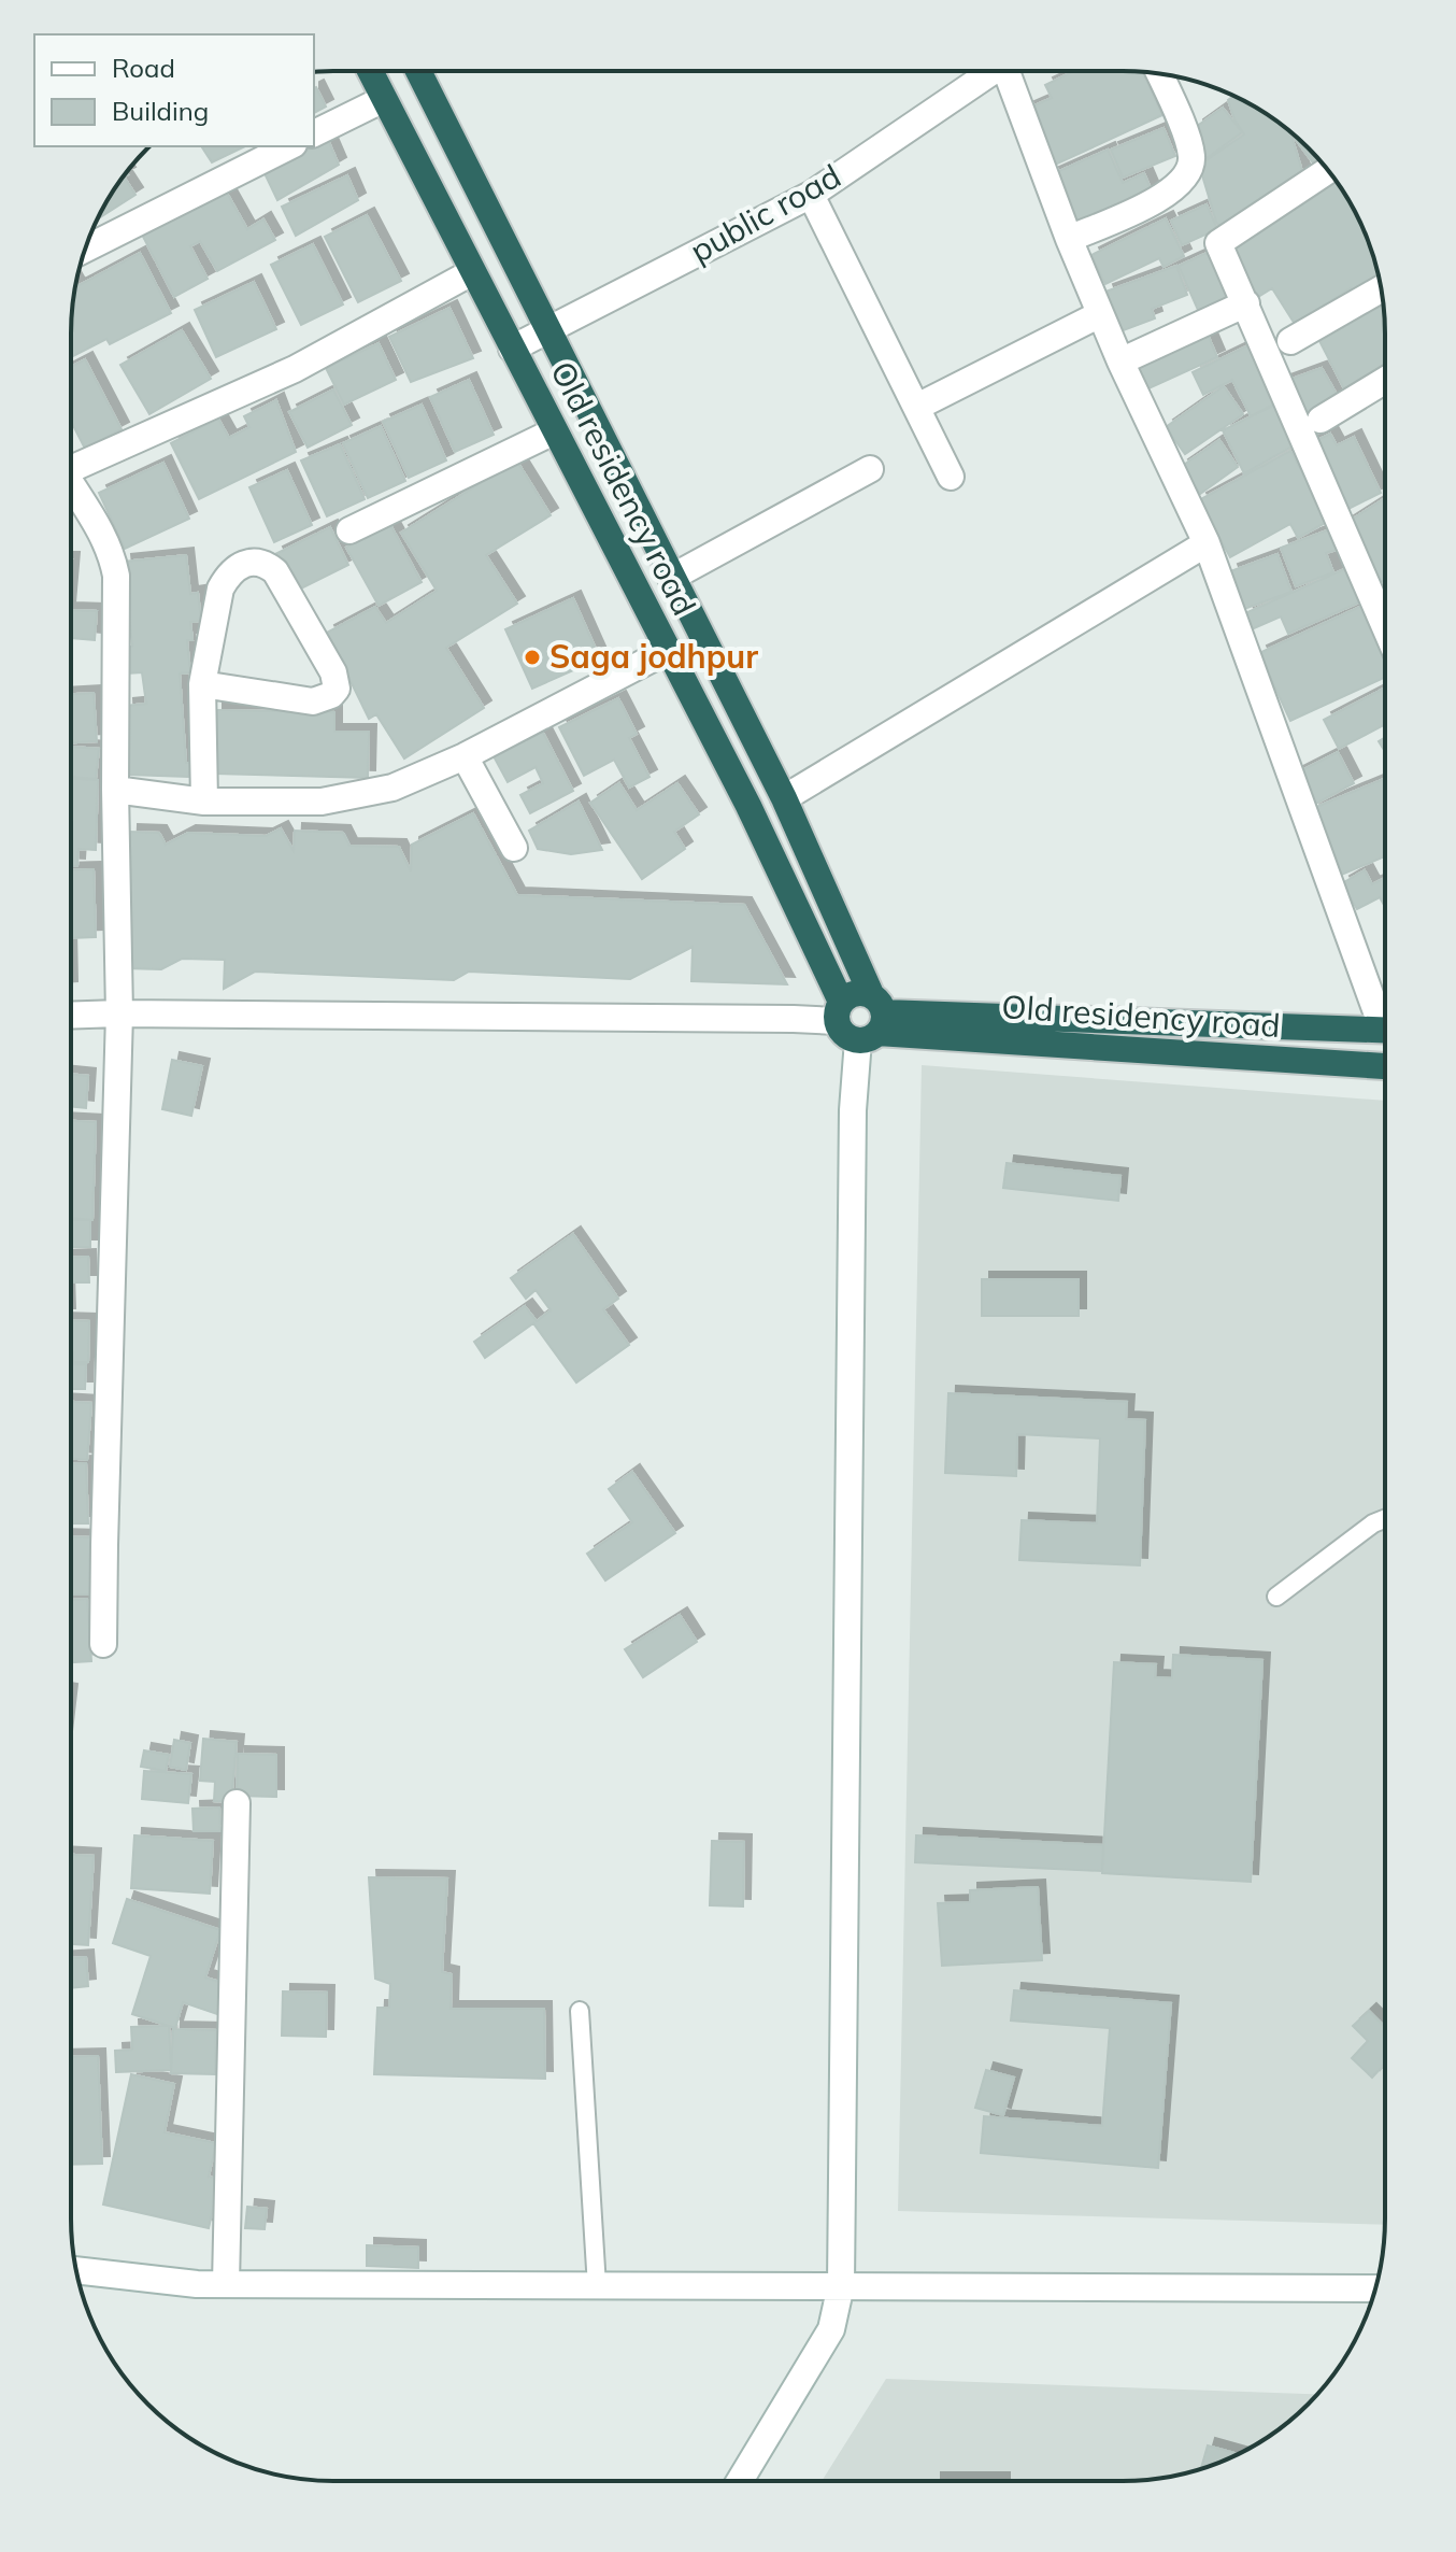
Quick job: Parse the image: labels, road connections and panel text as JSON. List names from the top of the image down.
{
  "streets": {
    "highway": ["Old residency road"],
    "street": ["public road"]
  },
  "crossings": [
    ["public road", "Old residency road"]
  ],
  "places": ["Saga jodhpur"],
  "legend": ["Road", "Building"]
}
